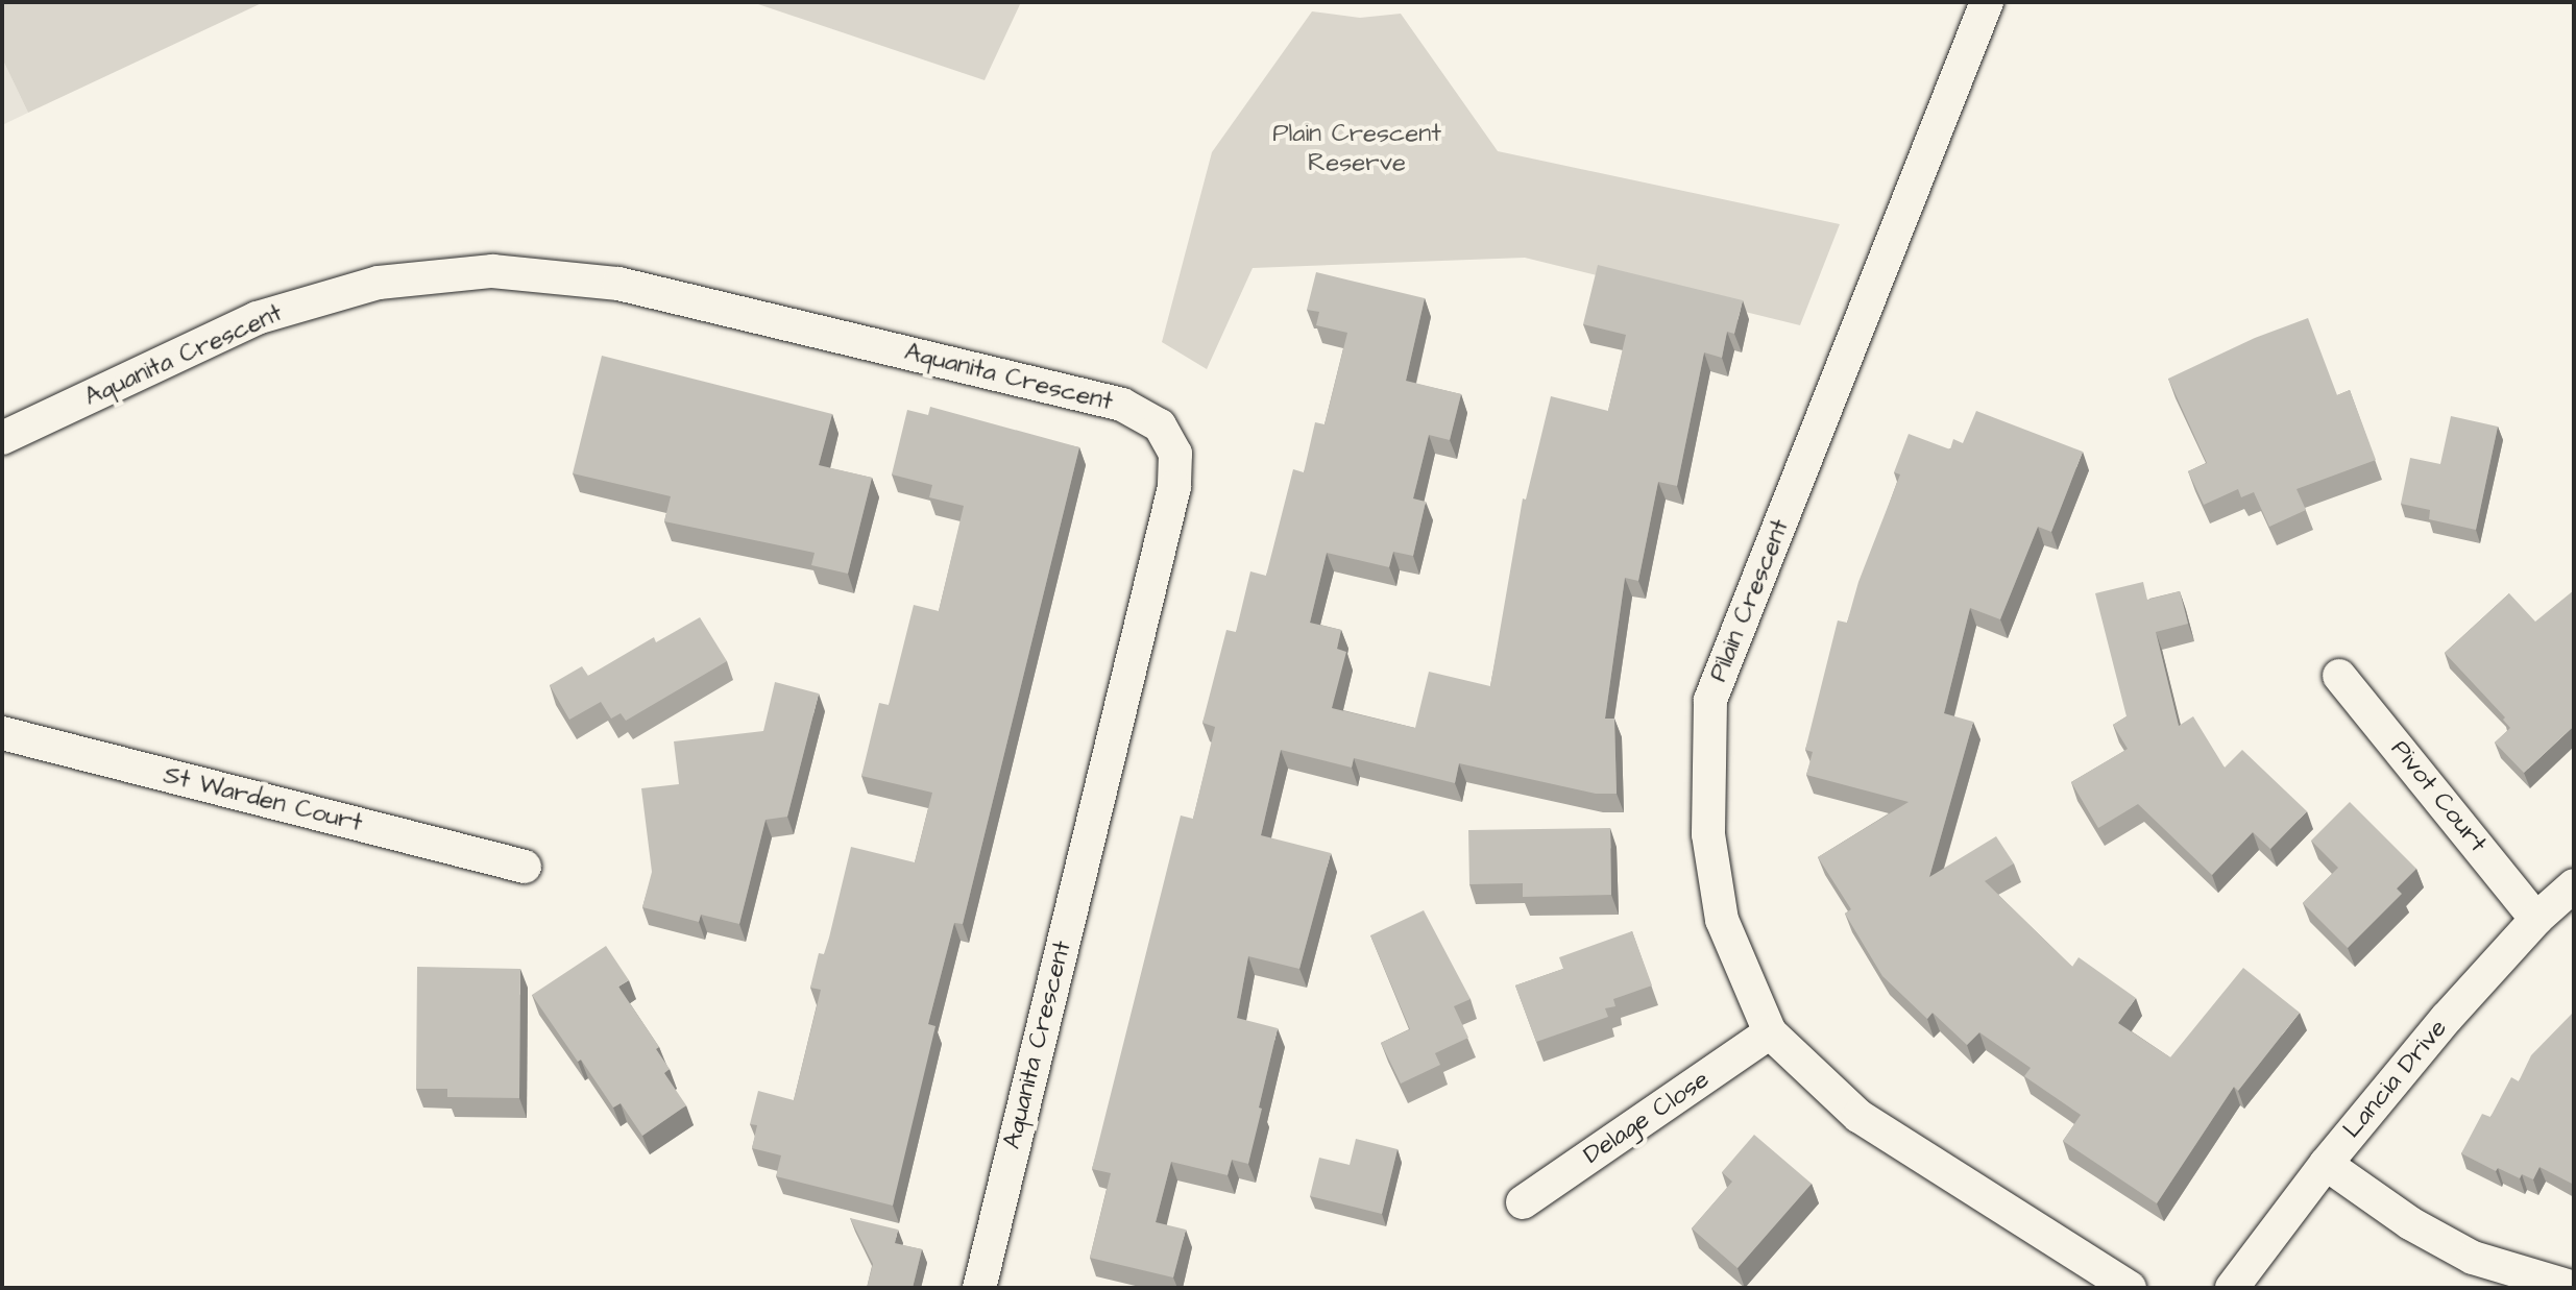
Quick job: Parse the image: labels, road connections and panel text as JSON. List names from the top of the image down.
{
  "streets": {
    "street": [
      "Aquanita Crescent",
      "Pilain Crescent",
      "Pivot Court",
      "St Warden Court",
      "Lancia Drive",
      "Delage Close"
    ]
  },
  "crossings": [
    ["Pilain Crescent", "Delage Close"],
    ["Pivot Court", "Lancia Drive"]
  ],
  "parks": ["Plain Crescent Reserve"]
}
